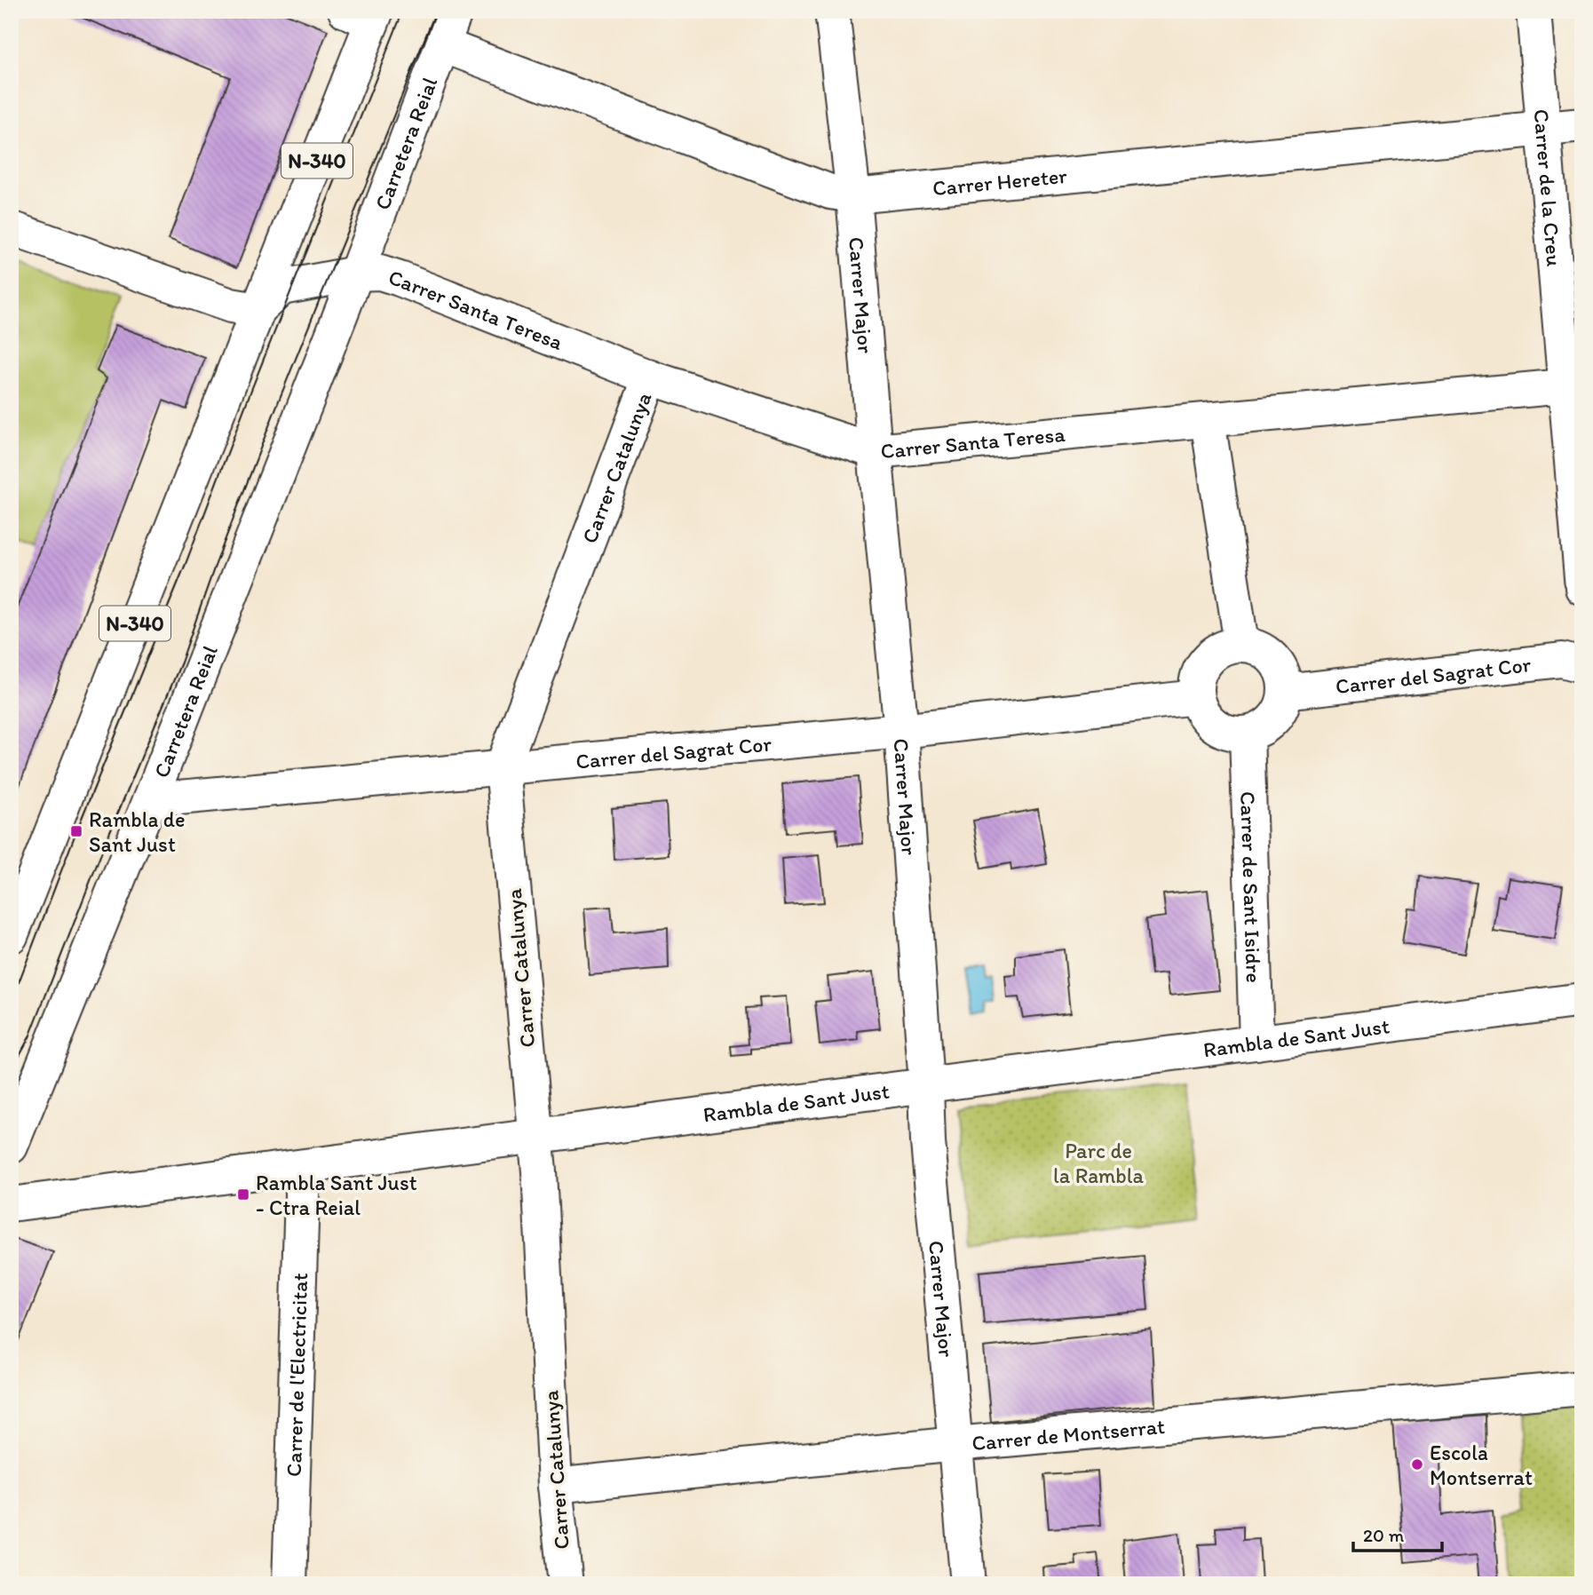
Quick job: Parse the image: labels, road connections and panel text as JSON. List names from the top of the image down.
{
  "streets": {
    "street": [
      "Carretera Reial",
      "N-340",
      "Carrer Hereter",
      "Carrer de la Creu",
      "Carrer Major",
      "Carrer Santa Teresa",
      "Carrer Catalunya",
      "Carrer del Sagrat Cor",
      "Carrer de Sant Isidre",
      "Rambla de Sant Just",
      "Carrer de l'Electricitat",
      "Carrer de Montserrat"
    ]
  },
  "crossings": [
    ["Carretera Reial", "Carrer Hereter"],
    ["Carretera Reial", "Carrer Santa Teresa"],
    ["Carretera Reial", "Carrer del Sagrat Cor"],
    ["Carrer Hereter", "Carrer de la Creu"],
    ["Carrer Hereter", "Carrer Major"],
    ["Carrer de la Creu", "Carrer Santa Teresa"],
    ["Carrer Major", "Carrer Santa Teresa"],
    ["Carrer Major", "Carrer del Sagrat Cor"],
    ["Carrer Major", "Rambla de Sant Just"],
    ["Carrer Major", "Carrer de Montserrat"],
    ["Carrer Santa Teresa", "Carrer Catalunya"],
    ["Carrer Catalunya", "Carrer del Sagrat Cor"],
    ["Carrer Catalunya", "Rambla de Sant Just"],
    ["Carrer Catalunya", "Carrer de Montserrat"],
    ["Carrer del Sagrat Cor", "Carrer de Sant Isidre"],
    ["Carrer de Sant Isidre", "Rambla de Sant Just"],
    ["Rambla de Sant Just", "Carrer de l'Electricitat"]
  ],
  "parks": ["Parc de la Rambla"],
  "places": {
    "transit": ["Rambla de Sant Just", "Rambla Sant Just - Ctra Reial"],
    "other": ["Escola Montserrat"]
  },
  "scale_bar": "20 m"
}
